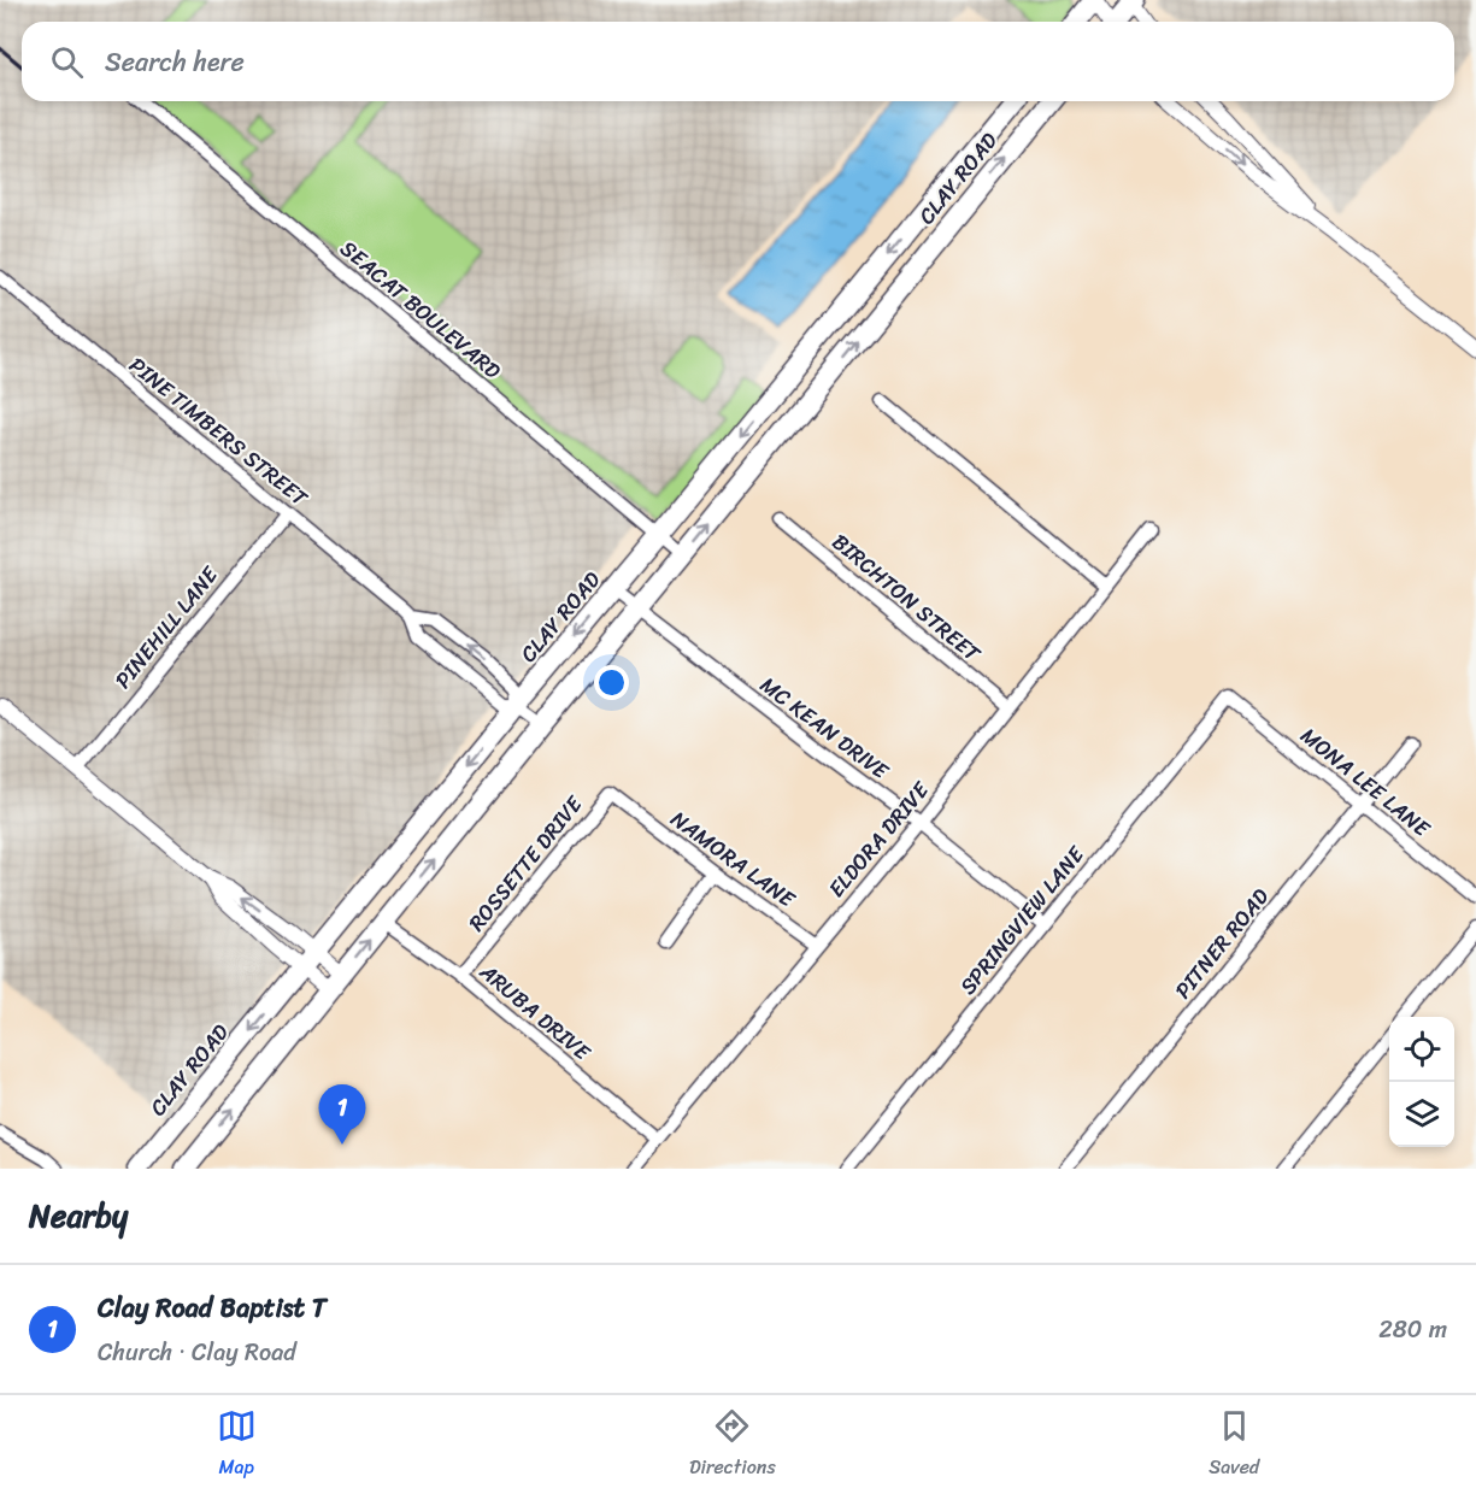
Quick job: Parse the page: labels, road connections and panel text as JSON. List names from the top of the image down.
{
  "streets": {
    "main road": ["CLAY ROAD"],
    "street": [
      "SEACAT BOULEVARD",
      "PINE TIMBERS STREET",
      "BIRCHTON STREET",
      "PINEHILL LANE",
      "MC KEAN DRIVE",
      "MONA LEE LANE",
      "ELDORA DRIVE",
      "NAMORA LANE",
      "ROSSETTE DRIVE",
      "SPRINGVIEW LANE",
      "PITNER ROAD",
      "ARUBA DRIVE"
    ]
  },
  "crossings": [
    ["CLAY ROAD", "SEACAT BOULEVARD"],
    ["CLAY ROAD", "PINE TIMBERS STREET"],
    ["CLAY ROAD", "MC KEAN DRIVE"],
    ["CLAY ROAD", "ARUBA DRIVE"],
    ["PINE TIMBERS STREET", "PINEHILL LANE"],
    ["BIRCHTON STREET", "ELDORA DRIVE"],
    ["MC KEAN DRIVE", "ELDORA DRIVE"],
    ["MC KEAN DRIVE", "SPRINGVIEW LANE"],
    ["MONA LEE LANE", "SPRINGVIEW LANE"],
    ["MONA LEE LANE", "PITNER ROAD"],
    ["ELDORA DRIVE", "NAMORA LANE"],
    ["ELDORA DRIVE", "ARUBA DRIVE"],
    ["NAMORA LANE", "ROSSETTE DRIVE"],
    ["ROSSETTE DRIVE", "ARUBA DRIVE"]
  ],
  "page": {
    "search": "Search here",
    "pins": "1",
    "heading": "Nearby",
    "list": [
      {
        "mark": "1",
        "name": "Clay Road Baptist T",
        "note": "Church · Clay Road",
        "value": "280 m"
      }
    ],
    "nav": ["Map", "Directions", "Saved"]
  }
}
